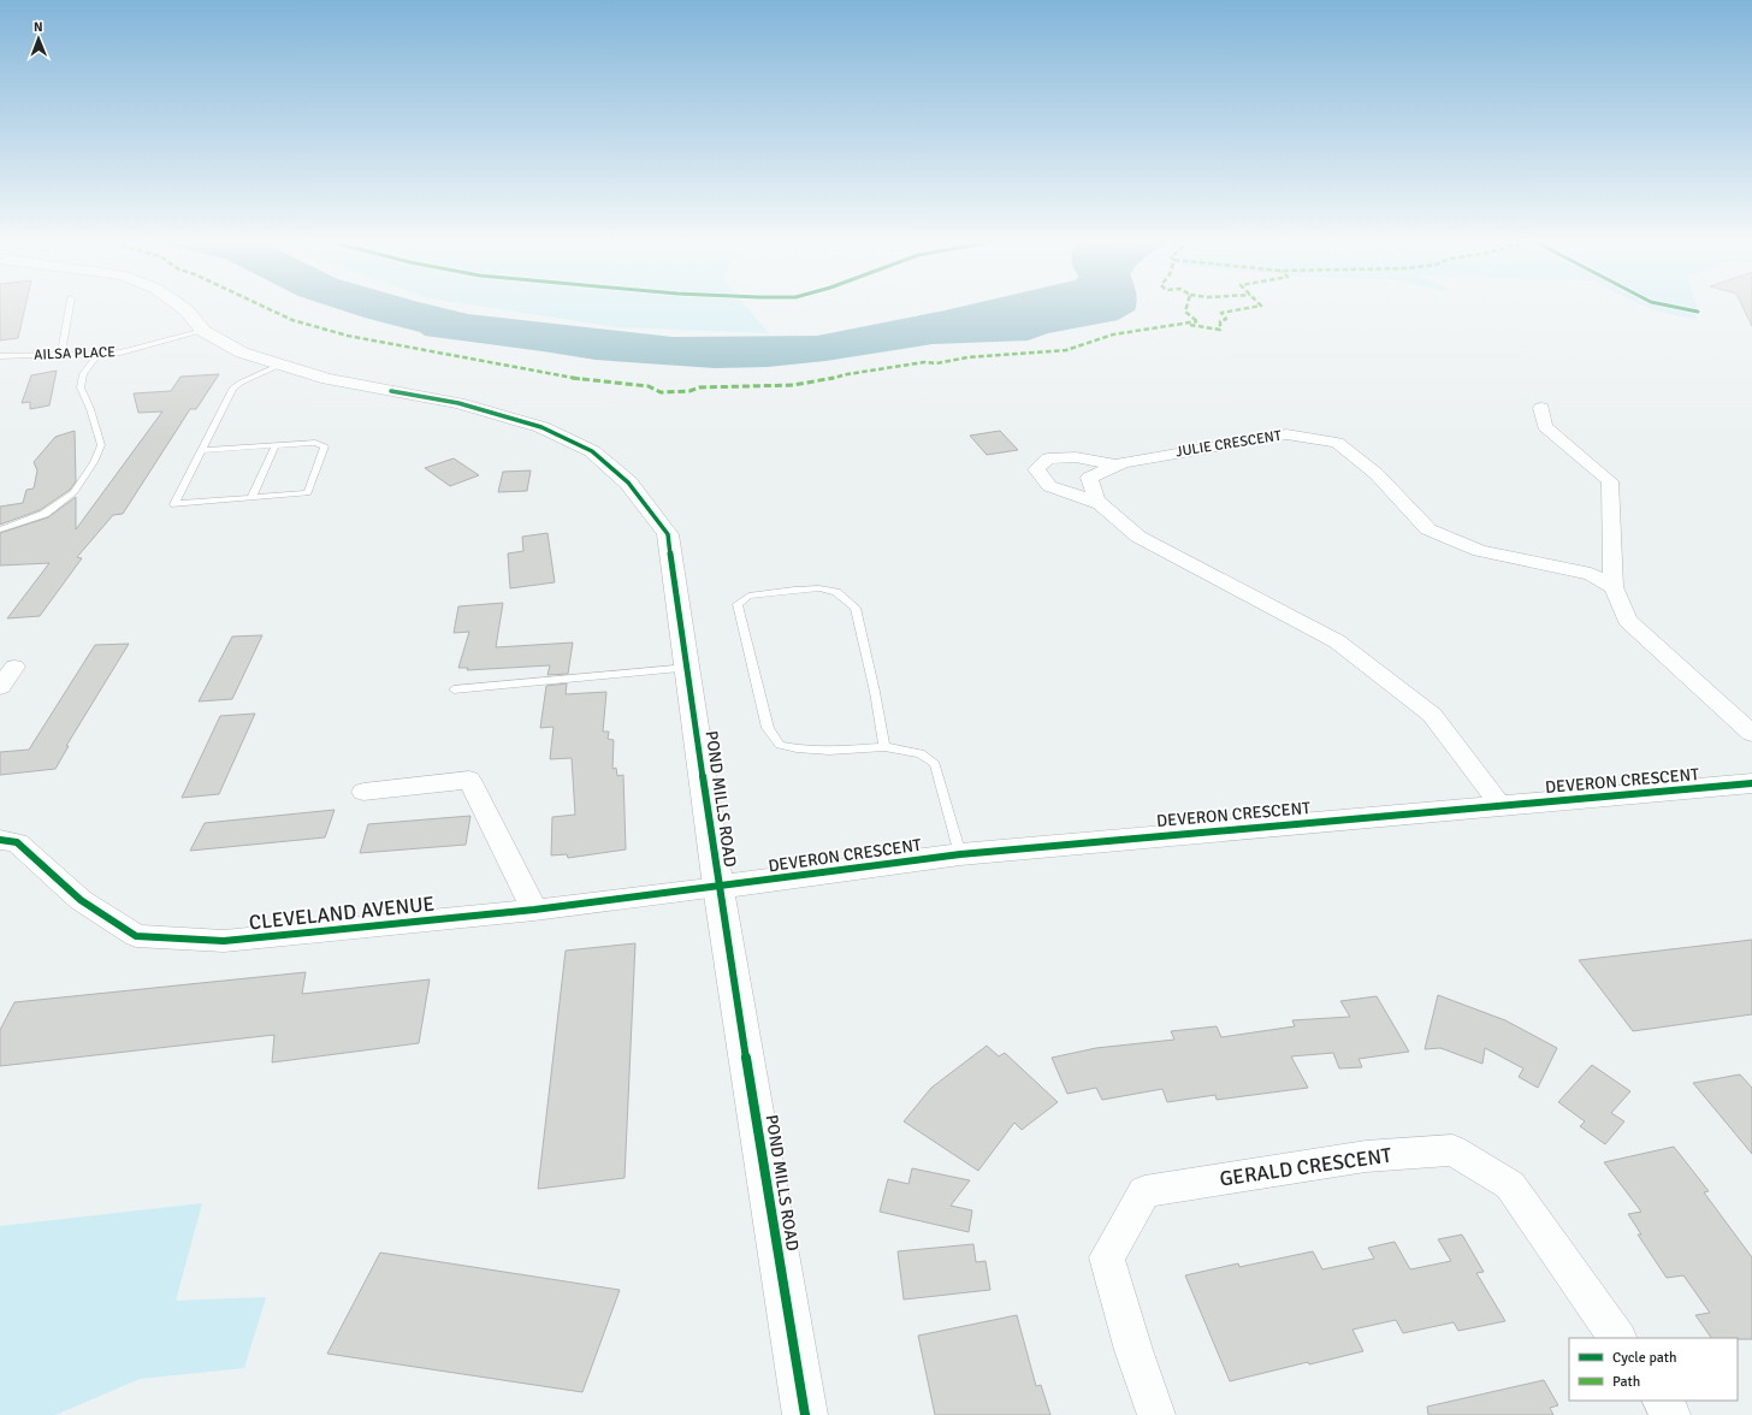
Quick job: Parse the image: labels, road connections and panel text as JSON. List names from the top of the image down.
{
  "streets": {
    "main road": ["DEVERON CRESCENT", "POND MILLS ROAD"],
    "street": ["JULIE CRESCENT", "CLEVELAND AVENUE", "GERALD CRESCENT"],
    "lane": ["AILSA PLACE"]
  },
  "crossings": [
    ["AILSA PLACE", "POND MILLS ROAD"],
    ["JULIE CRESCENT", "DEVERON CRESCENT"],
    ["DEVERON CRESCENT", "POND MILLS ROAD"],
    ["DEVERON CRESCENT", "CLEVELAND AVENUE"],
    ["POND MILLS ROAD", "CLEVELAND AVENUE"]
  ],
  "legend": ["Cycle path", "Path"],
  "north": "top"
}
